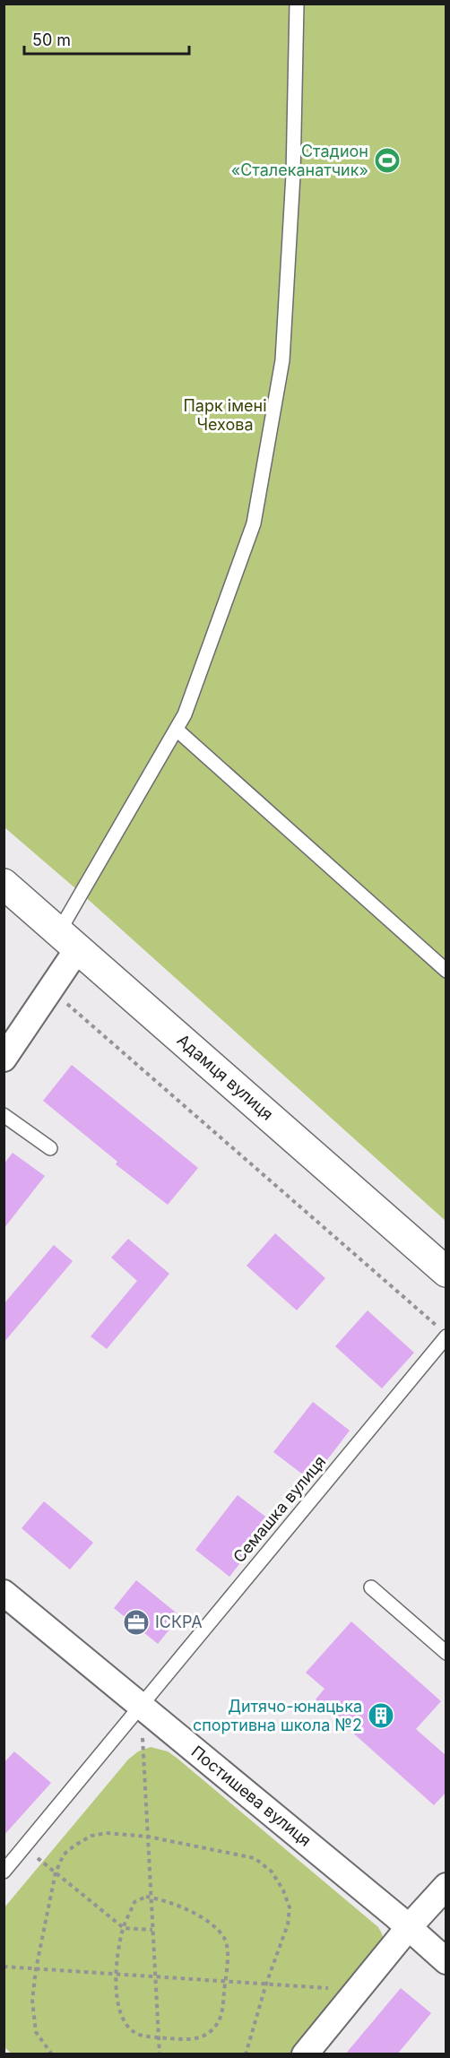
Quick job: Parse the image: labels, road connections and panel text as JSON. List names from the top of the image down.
{
  "streets": {
    "street": ["Адамця вулиця", "Постишева вулиця"],
    "lane": ["Семашка вулиця"]
  },
  "crossings": [
    ["Семашка вулиця", "Постишева вулиця"]
  ],
  "parks": ["Парк імені Чехова"],
  "places": {
    "sports": ["Стадион «Сталеканатчик»"],
    "office": ["ІСКРА"],
    "building": ["Дитячо-юнацька спортивна школа №2"]
  },
  "scale_bar": "50 m"
}
